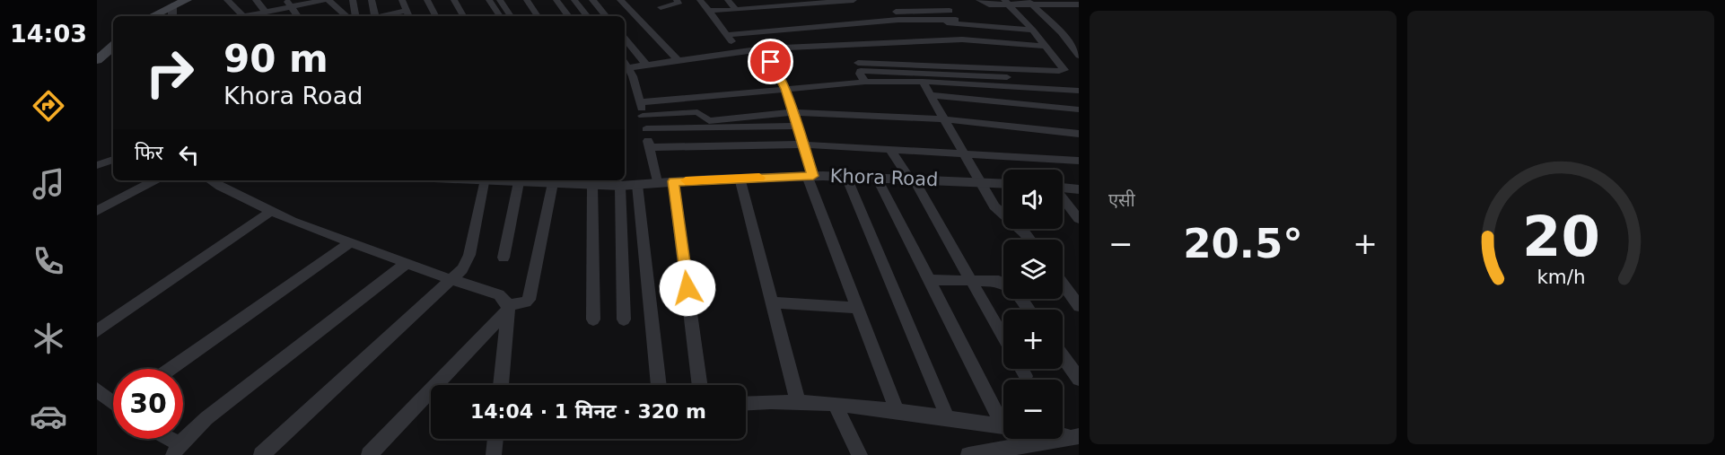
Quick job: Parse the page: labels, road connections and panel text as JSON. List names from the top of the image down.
{
  "streets": {
    "street": ["Khora Road"]
  },
  "page": {
    "tabs": "14:03",
    "tile": "एसी",
    "turn": ["90 m", "Khora Road"],
    "then": "फिर",
    "map_buttons": ["+", "−"],
    "heat": ["−", "20.5°", "+"],
    "limit": "30",
    "trip": "14:04 · 1 मिनट · 320 m",
    "gauge": ["20", "km/h"]
  }
}
